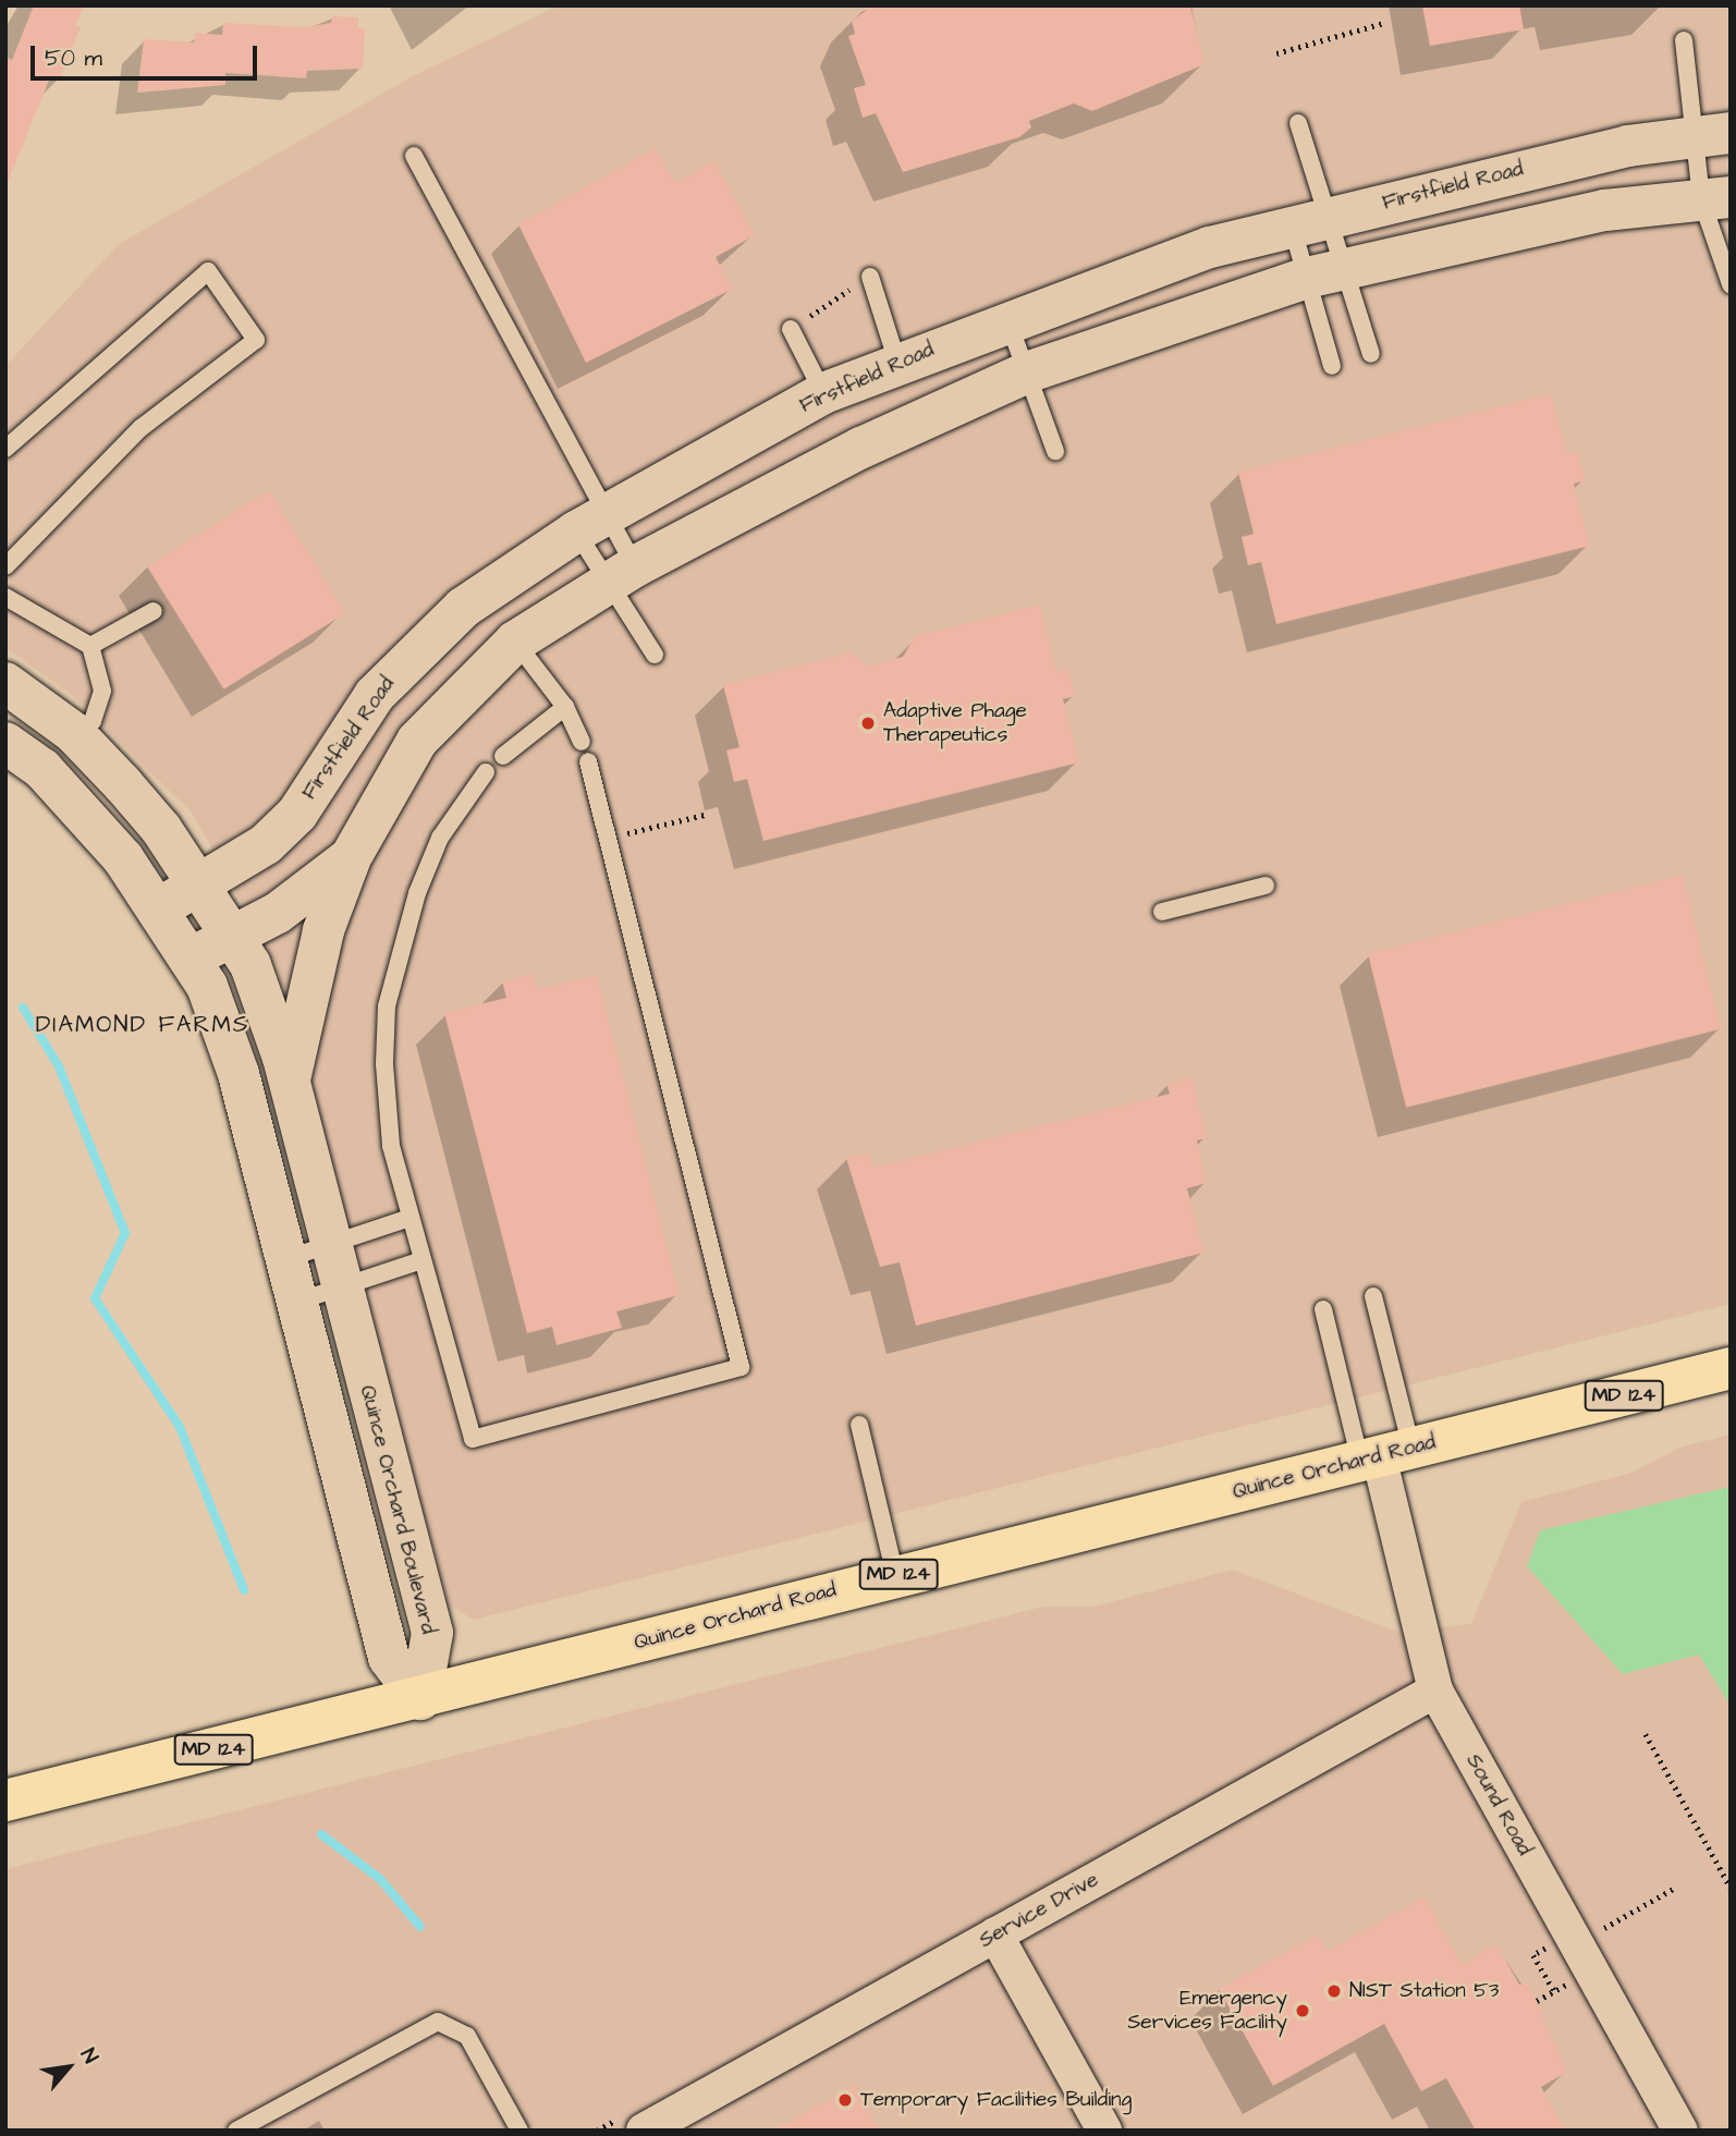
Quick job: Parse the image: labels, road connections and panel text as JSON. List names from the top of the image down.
{
  "streets": {
    "main road": ["MD 124", "Quince Orchard Road"],
    "street": [
      "Firstfield Road",
      "Quince Orchard Boulevard",
      "Sound Road",
      "Service Drive"
    ]
  },
  "crossings": [
    ["Firstfield Road", "Quince Orchard Boulevard"],
    ["Quince Orchard Road", "Quince Orchard Boulevard"],
    ["Quince Orchard Road", "Sound Road"],
    ["Sound Road", "Service Drive"]
  ],
  "districts": ["DIAMOND FARMS"],
  "places": [
    "Adaptive Phage Therapeutics",
    "NIST Station 53",
    "Emergency Services Facility",
    "Temporary Facilities Building"
  ],
  "scale_bar": "50 m",
  "north": "top right"
}
